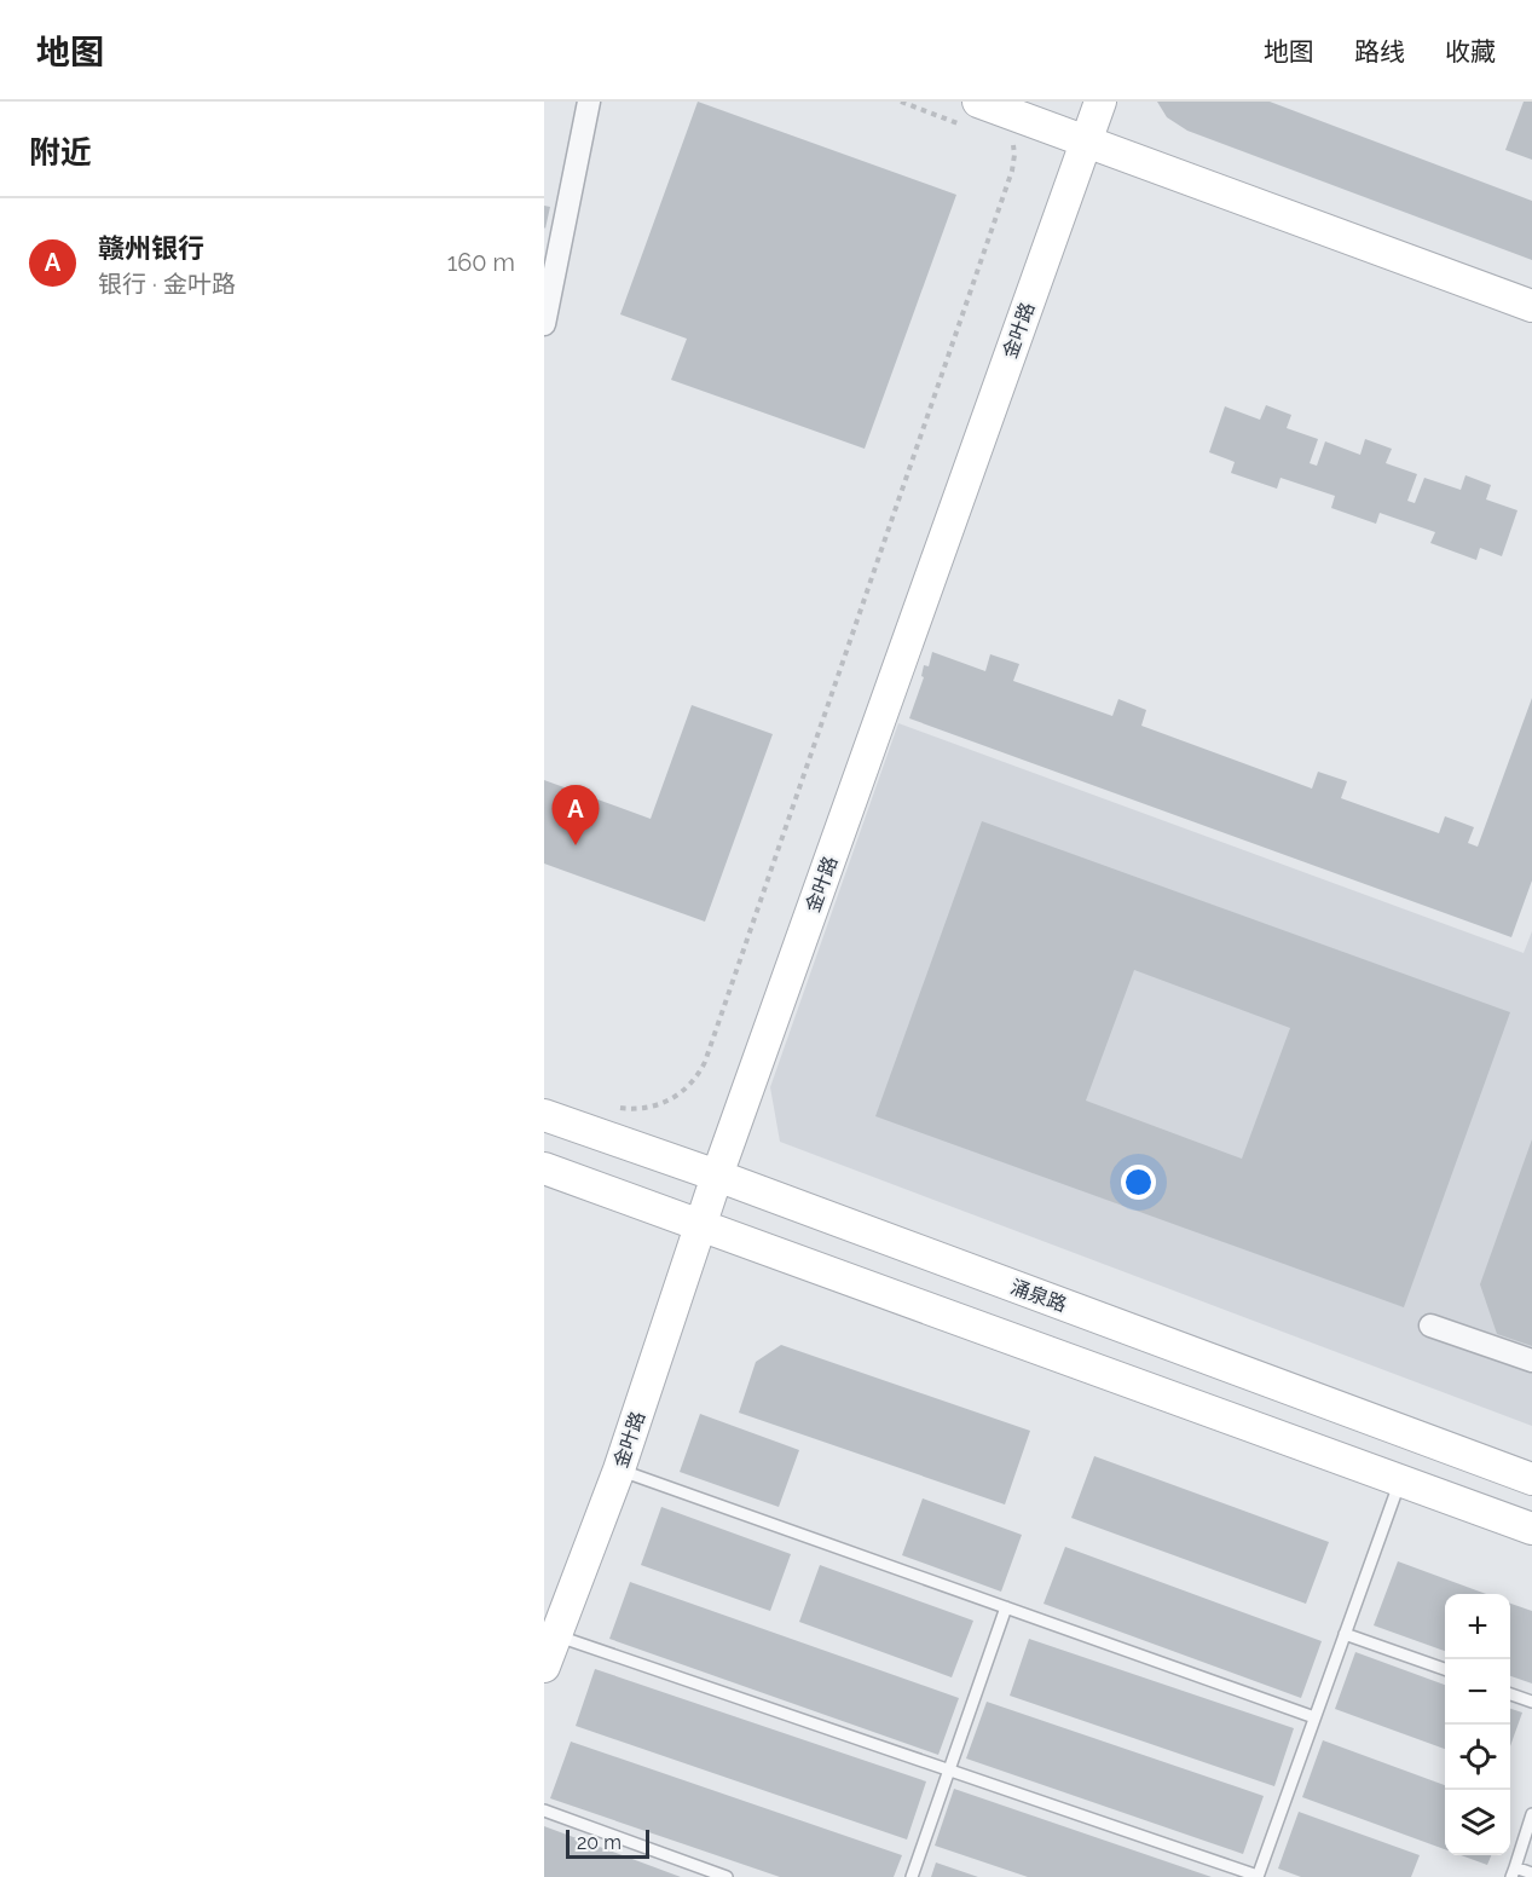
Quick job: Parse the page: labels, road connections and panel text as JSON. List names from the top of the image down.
{
  "streets": {
    "street": ["金叶路", "涌泉路"]
  },
  "crossings": [
    ["金叶路", "涌泉路"]
  ],
  "scale_bar": "20 m",
  "page": {
    "header": "地图",
    "nav": ["地图", "路线", "收藏"],
    "heading": "附近",
    "list": [
      {
        "mark": "A",
        "name": "赣州银行",
        "note": "银行 · 金叶路",
        "value": "160 m"
      }
    ],
    "pins": "A",
    "map_buttons": ["+", "−"],
    "scale": "20 m"
  }
}
